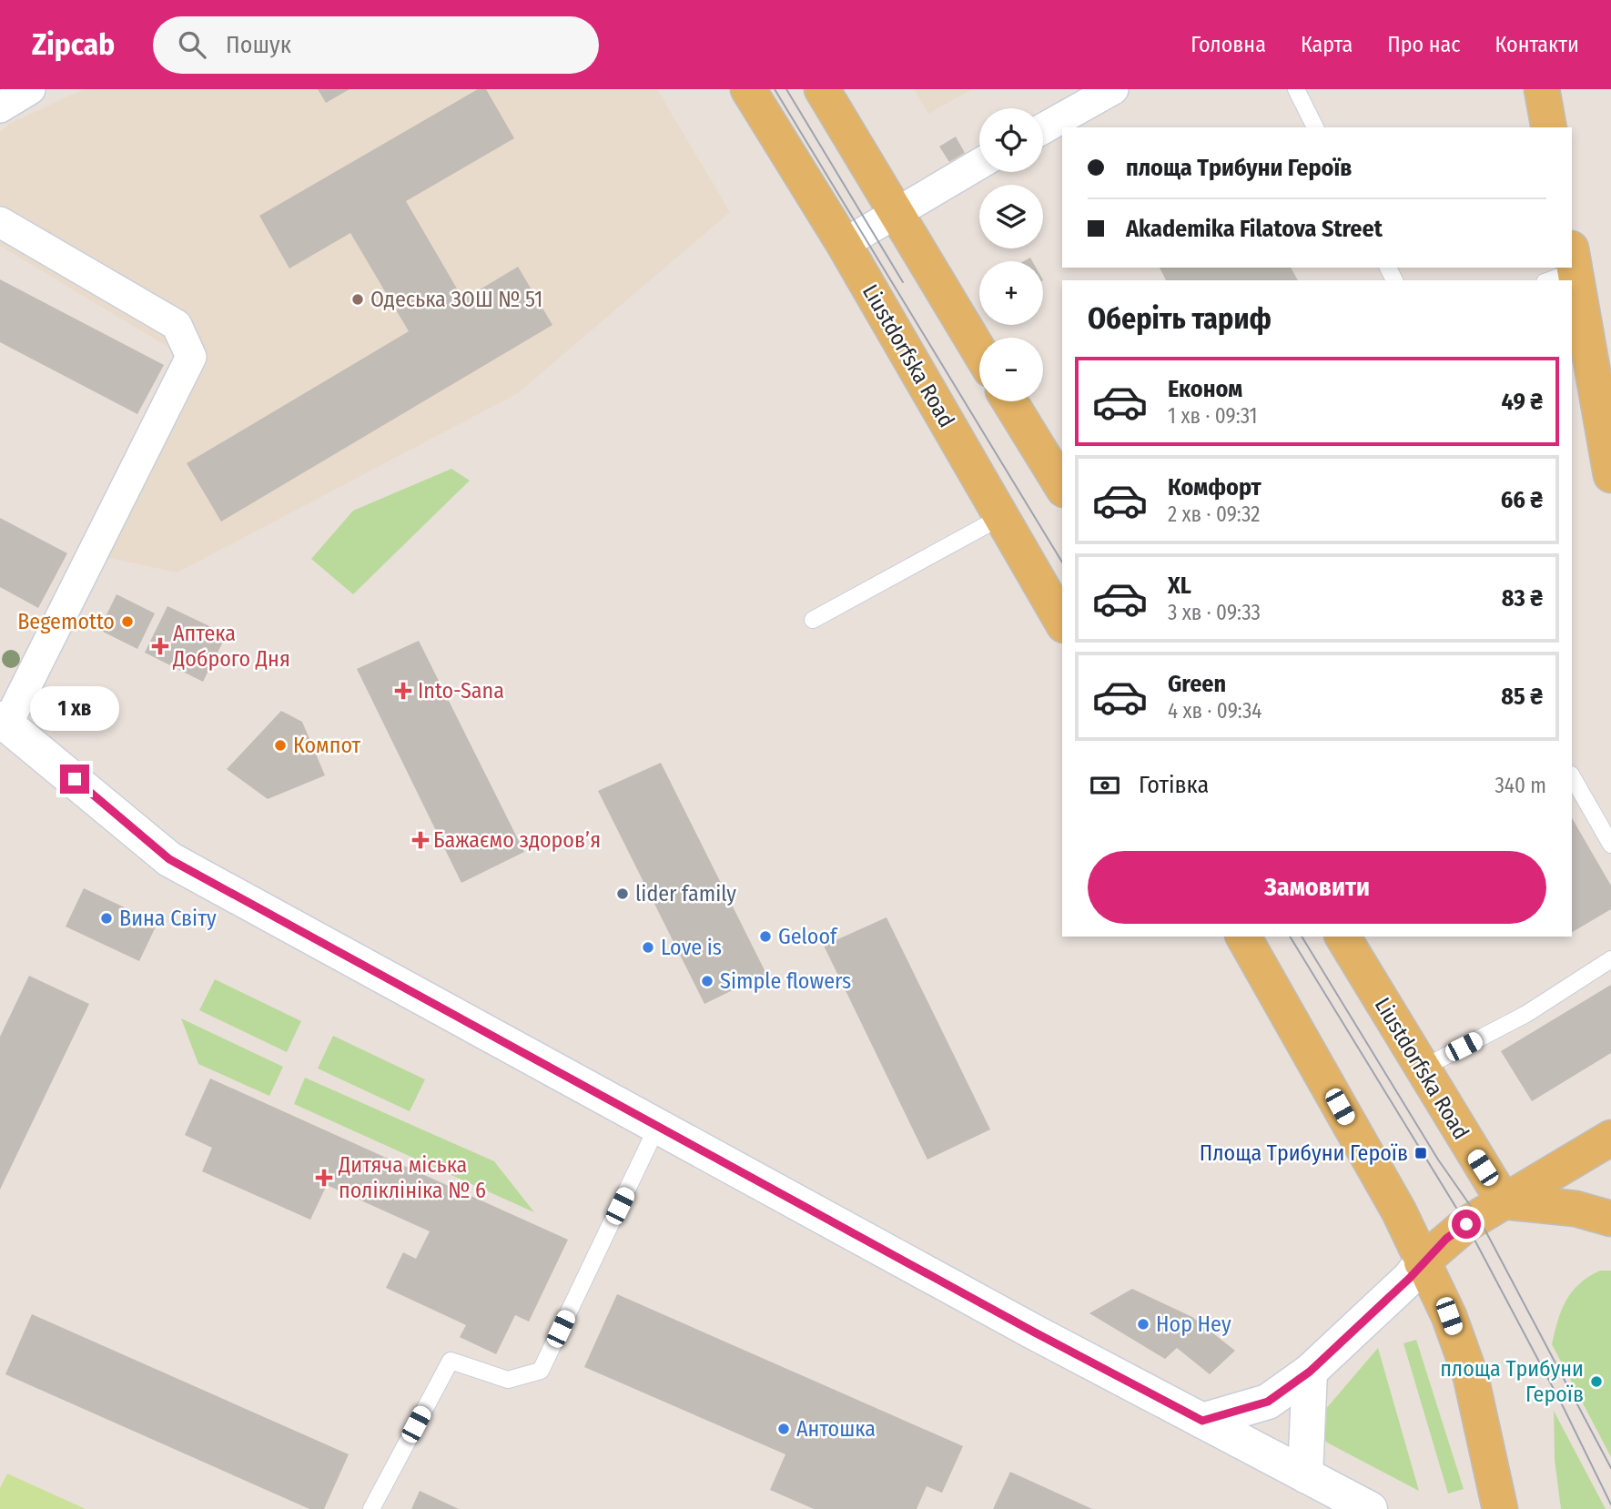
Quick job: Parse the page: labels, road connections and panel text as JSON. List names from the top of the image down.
{
  "streets": {
    "main road": ["Liustdorfska Road"]
  },
  "places": {
    "other": [
      "Одеська ЗОШ № 51",
      "Begemotto",
      "Компот",
      "lider family",
      "Вина Світу",
      "Geloof",
      "Love is",
      "Simple flowers",
      "Hop Hey",
      "площа Трибуни Героїв",
      "Антошка"
    ],
    "health": [
      "Аптека Доброго Дня",
      "Into-Sana",
      "Бажаємо здоровʼя",
      "Дитяча міська поліклініка № 6"
    ],
    "transit": ["Площа Трибуни Героїв"]
  },
  "page": {
    "header": "Zipcab",
    "search": "Пошук",
    "nav": [
      "Головна",
      "Карта",
      "Про нас",
      "Контакти"
    ],
    "map_buttons": ["+", "−"],
    "banner": ["площа Трибуни Героїв", "Akademika Filatova Street"],
    "heading": "Оберіть тариф",
    "list": [
      {
        "name": "Економ",
        "note": "1 хв · 09:31",
        "value": "49 ₴"
      },
      {
        "name": "Комфорт",
        "note": "2 хв · 09:32",
        "value": "66 ₴"
      },
      {
        "name": "XL",
        "note": "3 хв · 09:33",
        "value": "83 ₴"
      },
      {
        "name": "Green",
        "note": "4 хв · 09:34",
        "value": "85 ₴"
      }
    ],
    "bubble": "1 хв",
    "pay": ["Готівка", "340 m"],
    "buttons": "Замовити"
  }
}
